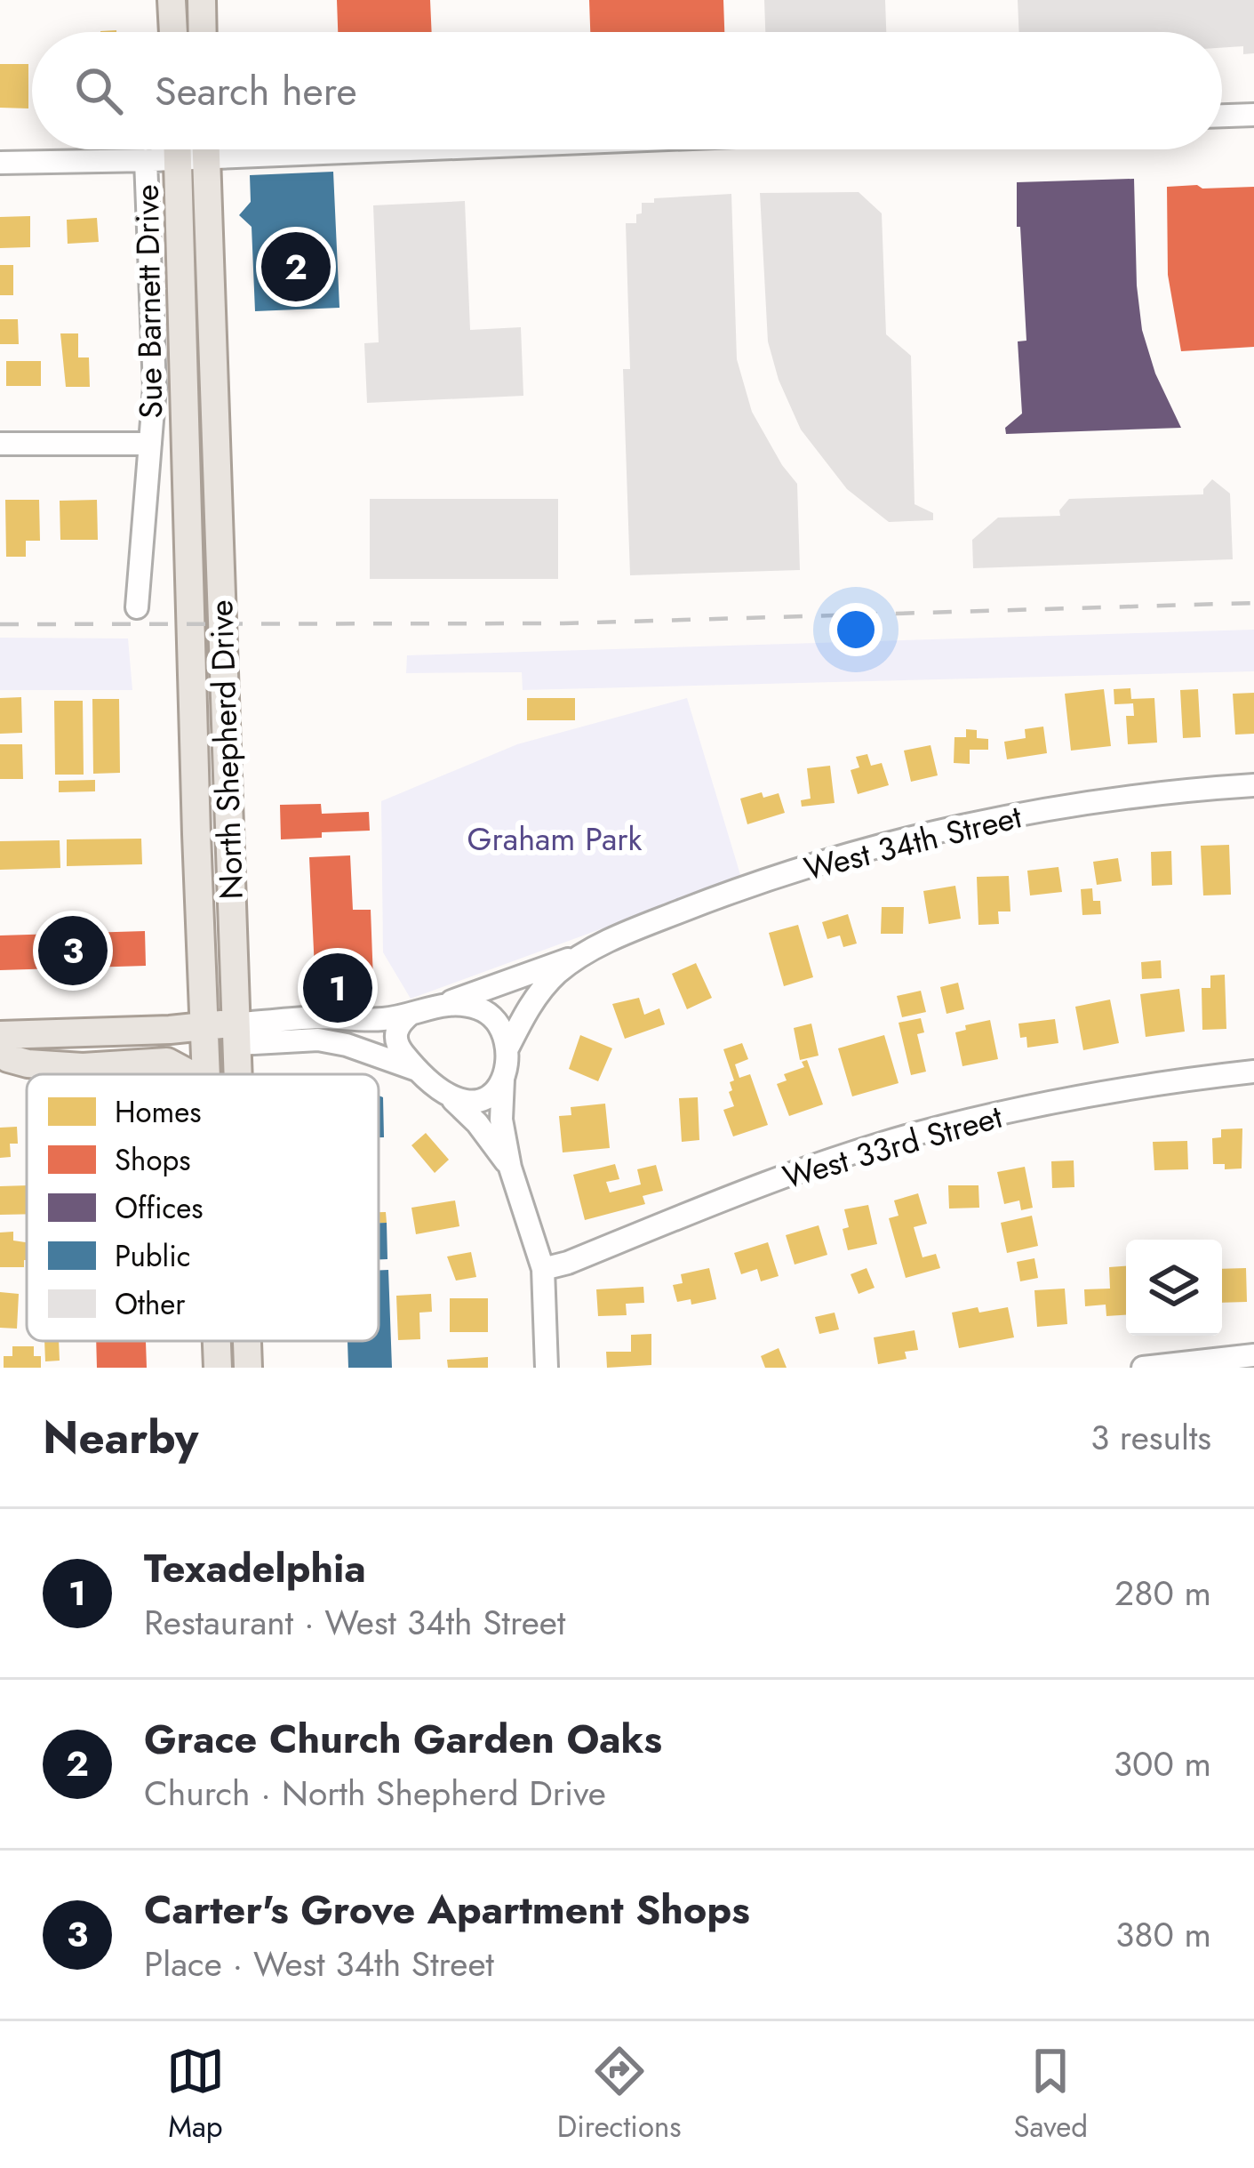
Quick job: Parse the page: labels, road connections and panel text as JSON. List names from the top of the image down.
{
  "streets": {
    "main road": ["North Shepherd Drive"],
    "street": ["Sue Barnett Drive", "West 34th Street", "West 33rd Street"]
  },
  "parks": ["Graham Park"],
  "legend": [
    "Homes",
    "Shops",
    "Offices",
    "Public",
    "Other"
  ],
  "page": {
    "search": "Search here",
    "pins": ["2", "3", "1"],
    "heading": ["Nearby", "3 results"],
    "list": [
      {
        "mark": "1",
        "name": "Texadelphia",
        "note": "Restaurant · West 34th Street",
        "value": "280 m"
      },
      {
        "mark": "2",
        "name": "Grace Church Garden Oaks",
        "note": "Church · North Shepherd Drive",
        "value": "300 m"
      },
      {
        "mark": "3",
        "name": "Carter's Grove Apartment Shops",
        "note": "Place · West 34th Street",
        "value": "380 m"
      }
    ],
    "nav": ["Map", "Directions", "Saved"]
  }
}
